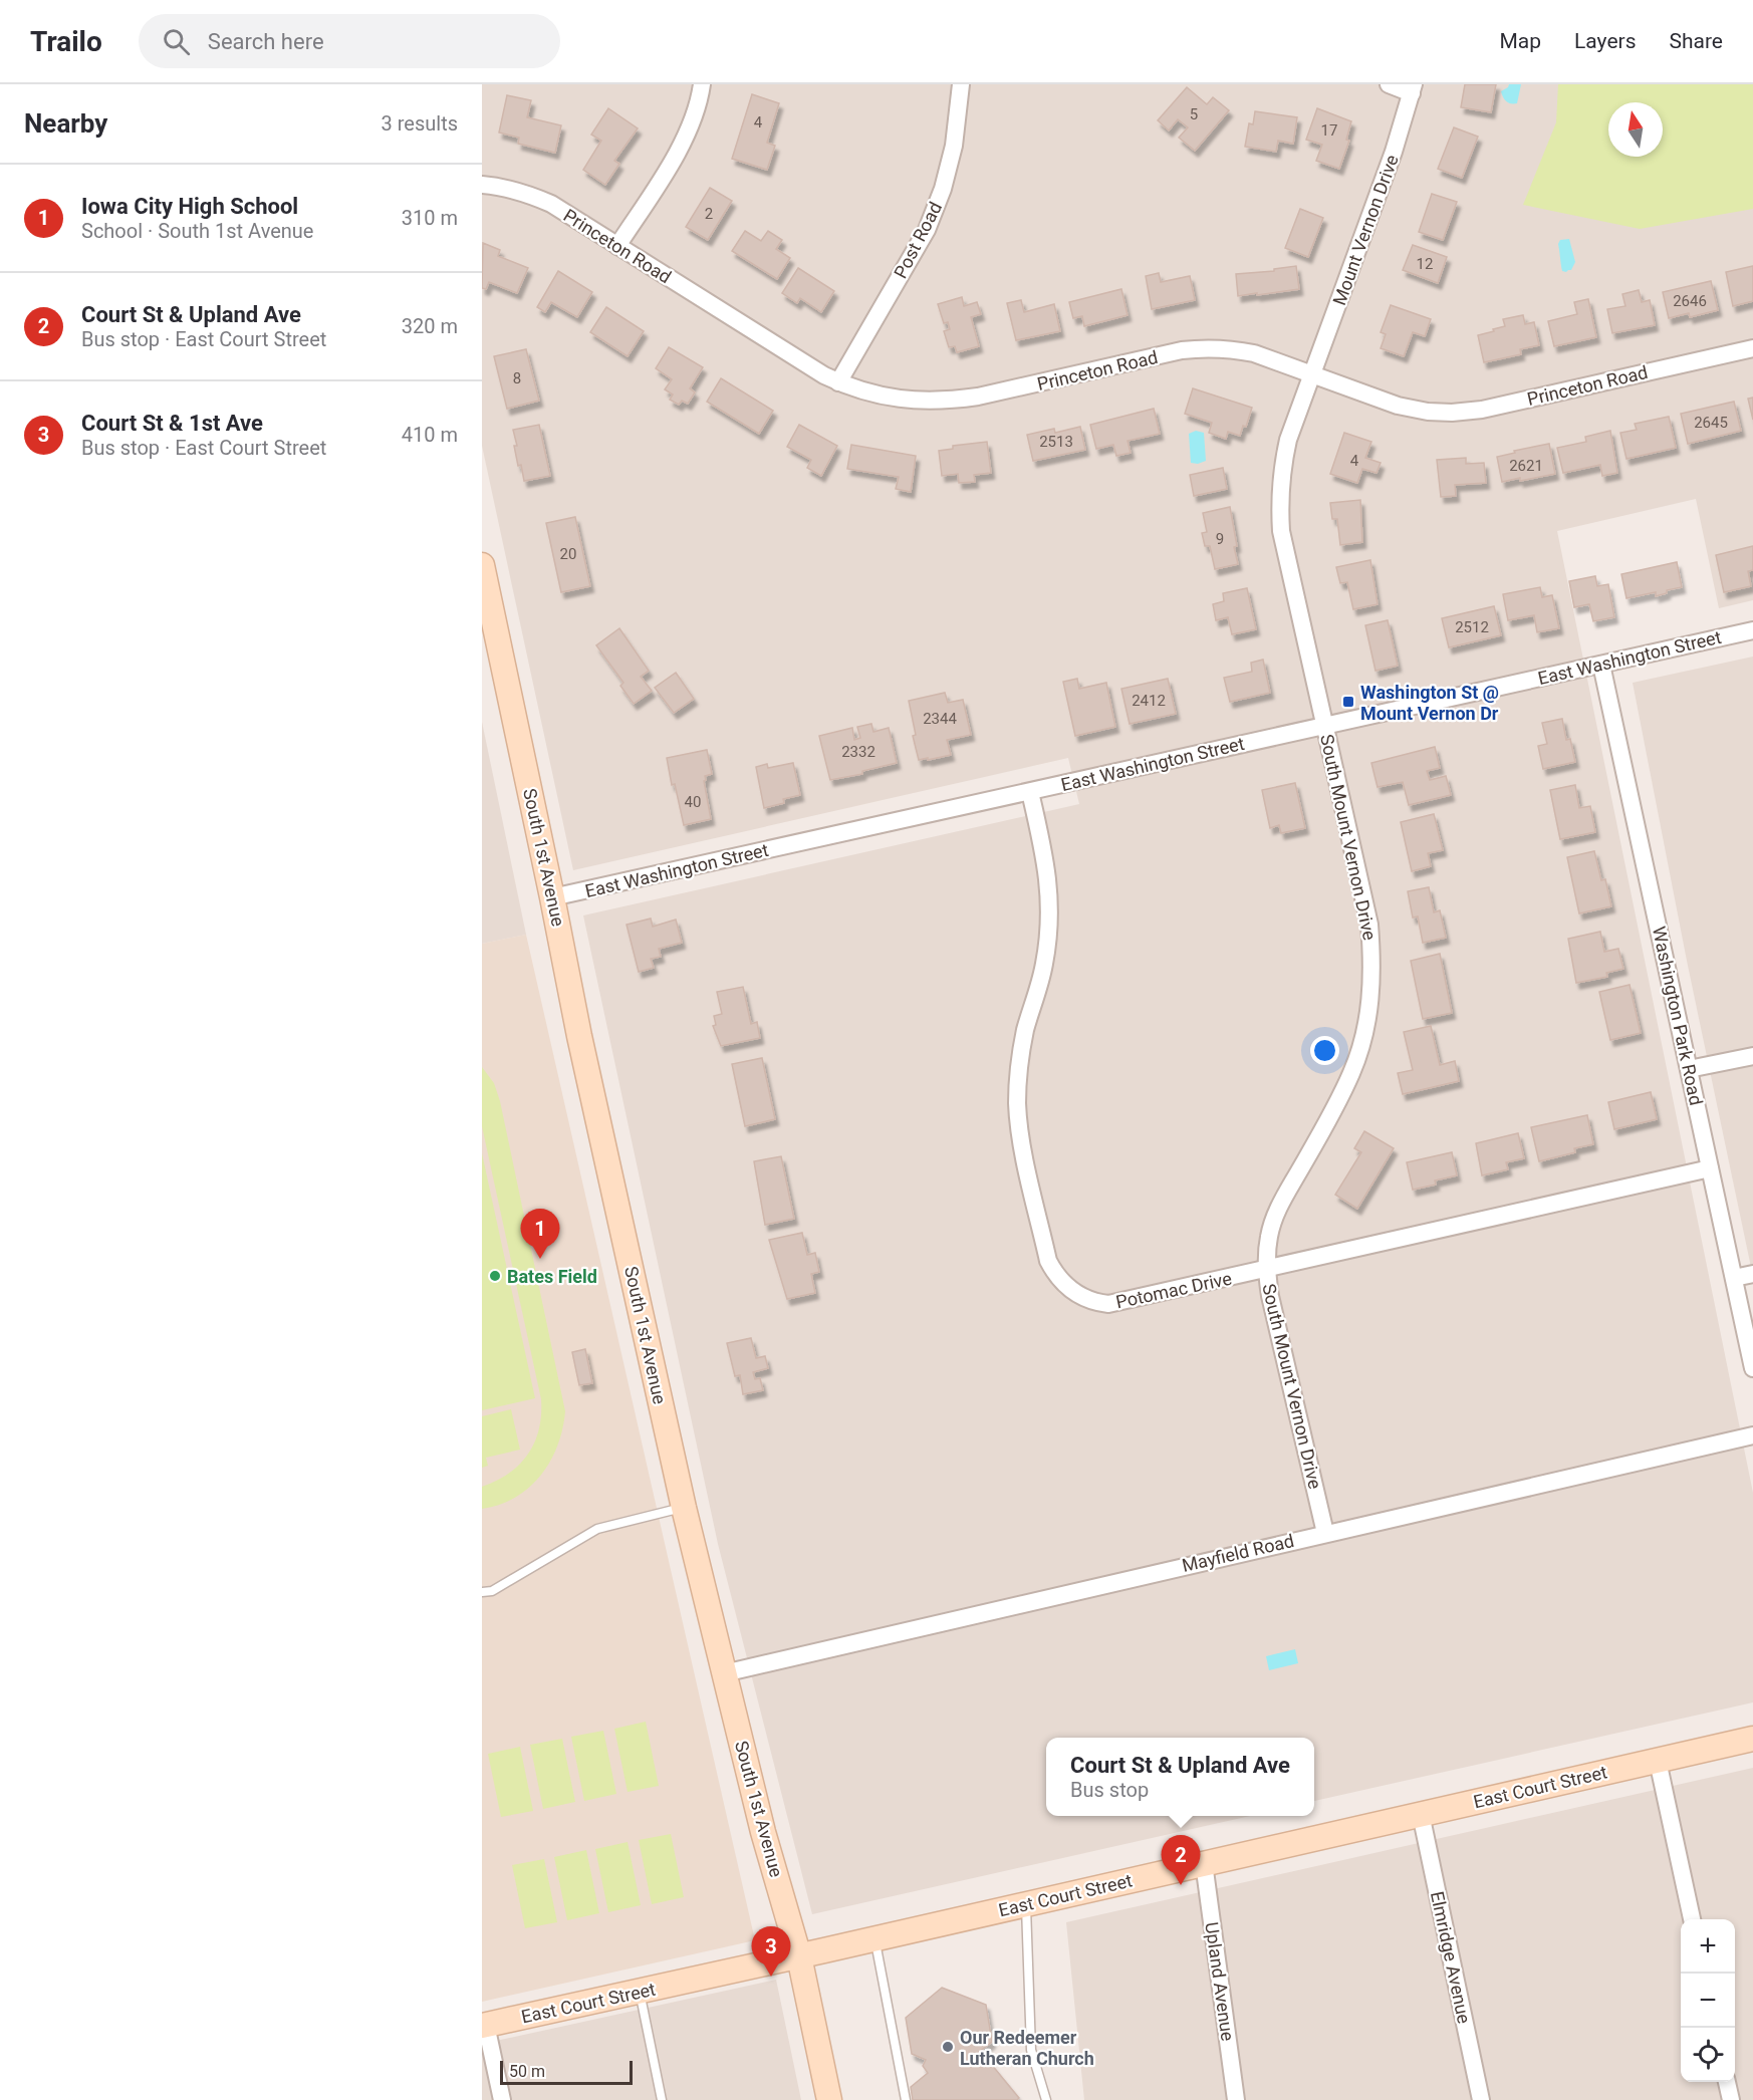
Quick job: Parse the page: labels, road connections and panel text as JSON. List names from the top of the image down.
{
  "streets": {
    "main road": ["South 1st Avenue", "East Court Street"],
    "street": [
      "Mount Vernon Drive",
      "Post Road",
      "Princeton Road",
      "East Washington Street",
      "South Mount Vernon Drive",
      "Washington Park Road",
      "Potomac Drive",
      "Mayfield Road",
      "Elmridge Avenue",
      "Upland Avenue"
    ]
  },
  "crossings": [
    ["Mount Vernon Drive", "Princeton Road"],
    ["Mount Vernon Drive", "South Mount Vernon Drive"],
    ["Post Road", "Princeton Road"],
    ["Princeton Road", "South Mount Vernon Drive"],
    ["East Washington Street", "South Mount Vernon Drive"],
    ["East Washington Street", "South 1st Avenue"],
    ["East Washington Street", "Washington Park Road"],
    ["East Washington Street", "Potomac Drive"],
    ["South Mount Vernon Drive", "Potomac Drive"],
    ["South Mount Vernon Drive", "Mayfield Road"],
    ["South 1st Avenue", "Mayfield Road"],
    ["South 1st Avenue", "East Court Street"],
    ["Washington Park Road", "Potomac Drive"],
    ["East Court Street", "Elmridge Avenue"],
    ["East Court Street", "Upland Avenue"]
  ],
  "places": {
    "transit": ["Washington St @ Mount Vernon Dr"],
    "other": ["Bates Field", "Our Redeemer Lutheran Church"]
  },
  "house_numbers": [
    "5",
    "4",
    "17",
    "2",
    "12",
    "2646",
    "8",
    "2645",
    "2513",
    "4",
    "2621",
    "9",
    "20",
    "2512",
    "2412",
    "2344",
    "2332",
    "40"
  ],
  "scale_bar": "50 m",
  "north": "top",
  "page": {
    "header": "Trailo",
    "search": "Search here",
    "nav": ["Map", "Layers", "Share"],
    "heading": ["Nearby", "3 results"],
    "list": [
      {
        "mark": "1",
        "name": "Iowa City High School",
        "note": "School · South 1st Avenue",
        "value": "310 m"
      },
      {
        "mark": "2",
        "name": "Court St & Upland Ave",
        "note": "Bus stop · East Court Street",
        "value": "320 m"
      },
      {
        "mark": "3",
        "name": "Court St & 1st Ave",
        "note": "Bus stop · East Court Street",
        "value": "410 m"
      }
    ],
    "pins": ["1", "2", "3"],
    "popup": ["Court St & Upland Ave", "Bus stop"],
    "map_buttons": ["+", "−"],
    "scale": "50 m"
  }
}
